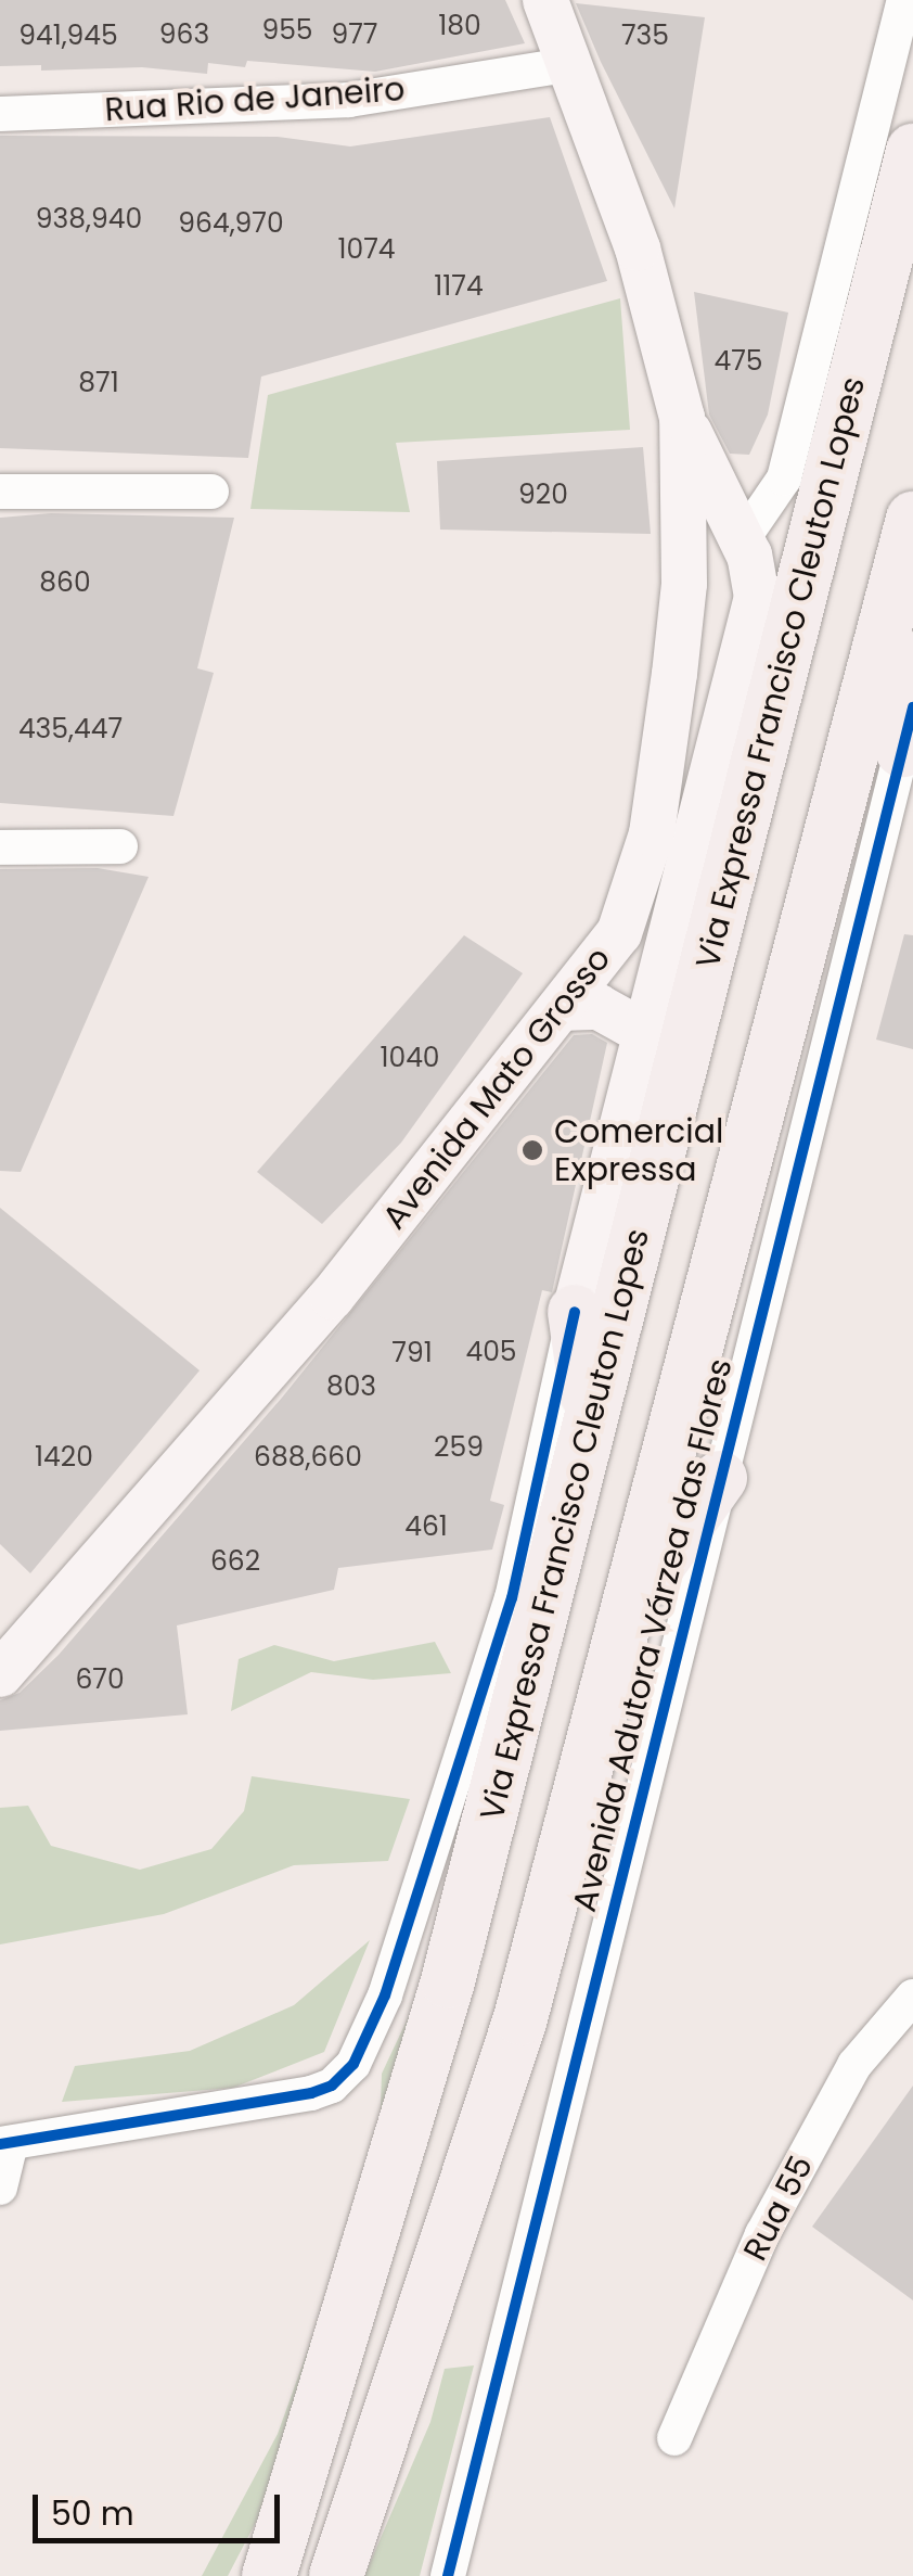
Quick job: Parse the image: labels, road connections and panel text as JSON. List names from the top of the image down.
{
  "streets": {
    "highway": ["Via Expressa Francisco Cleuton Lopes"],
    "main road": ["Avenida Mato Grosso"],
    "street": ["Rua Rio de Janeiro", "Avenida Adutora Várzea das Flores", "Rua 55"]
  },
  "crossings": [
    ["Rua Rio de Janeiro", "Avenida Mato Grosso"]
  ],
  "places": ["Comercial Expressa"],
  "house_numbers": [
    "180",
    "955",
    "963",
    "977",
    "941,945",
    "735",
    "938,940",
    "964,970",
    "1074",
    "1174",
    "475",
    "871",
    "920",
    "860",
    "435,447",
    "1040",
    "405",
    "791",
    "803",
    "259",
    "1420",
    "688,660",
    "461",
    "662",
    "670"
  ],
  "scale_bar": "50 m"
}
